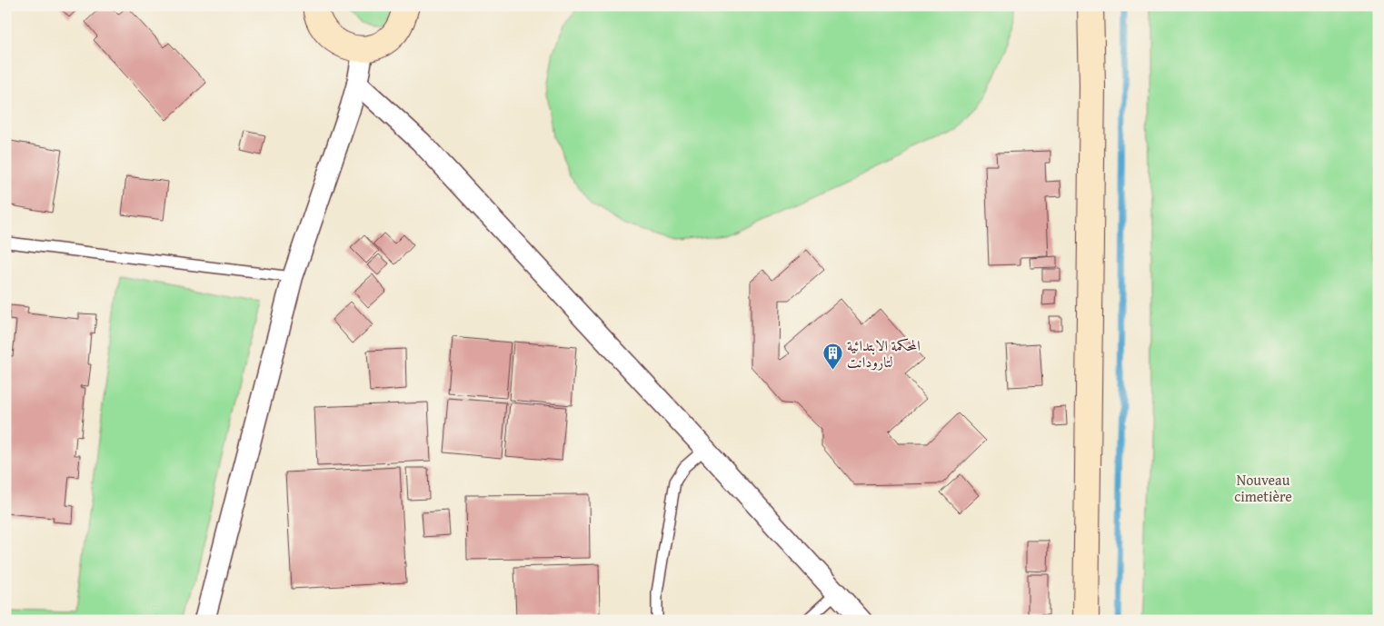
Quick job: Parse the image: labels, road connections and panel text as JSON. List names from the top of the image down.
{
  "parks": ["Nouveau cimetière"],
  "places": {
    "building": ["المحكمة الابتدائية لتارودانت"]
  }
}
